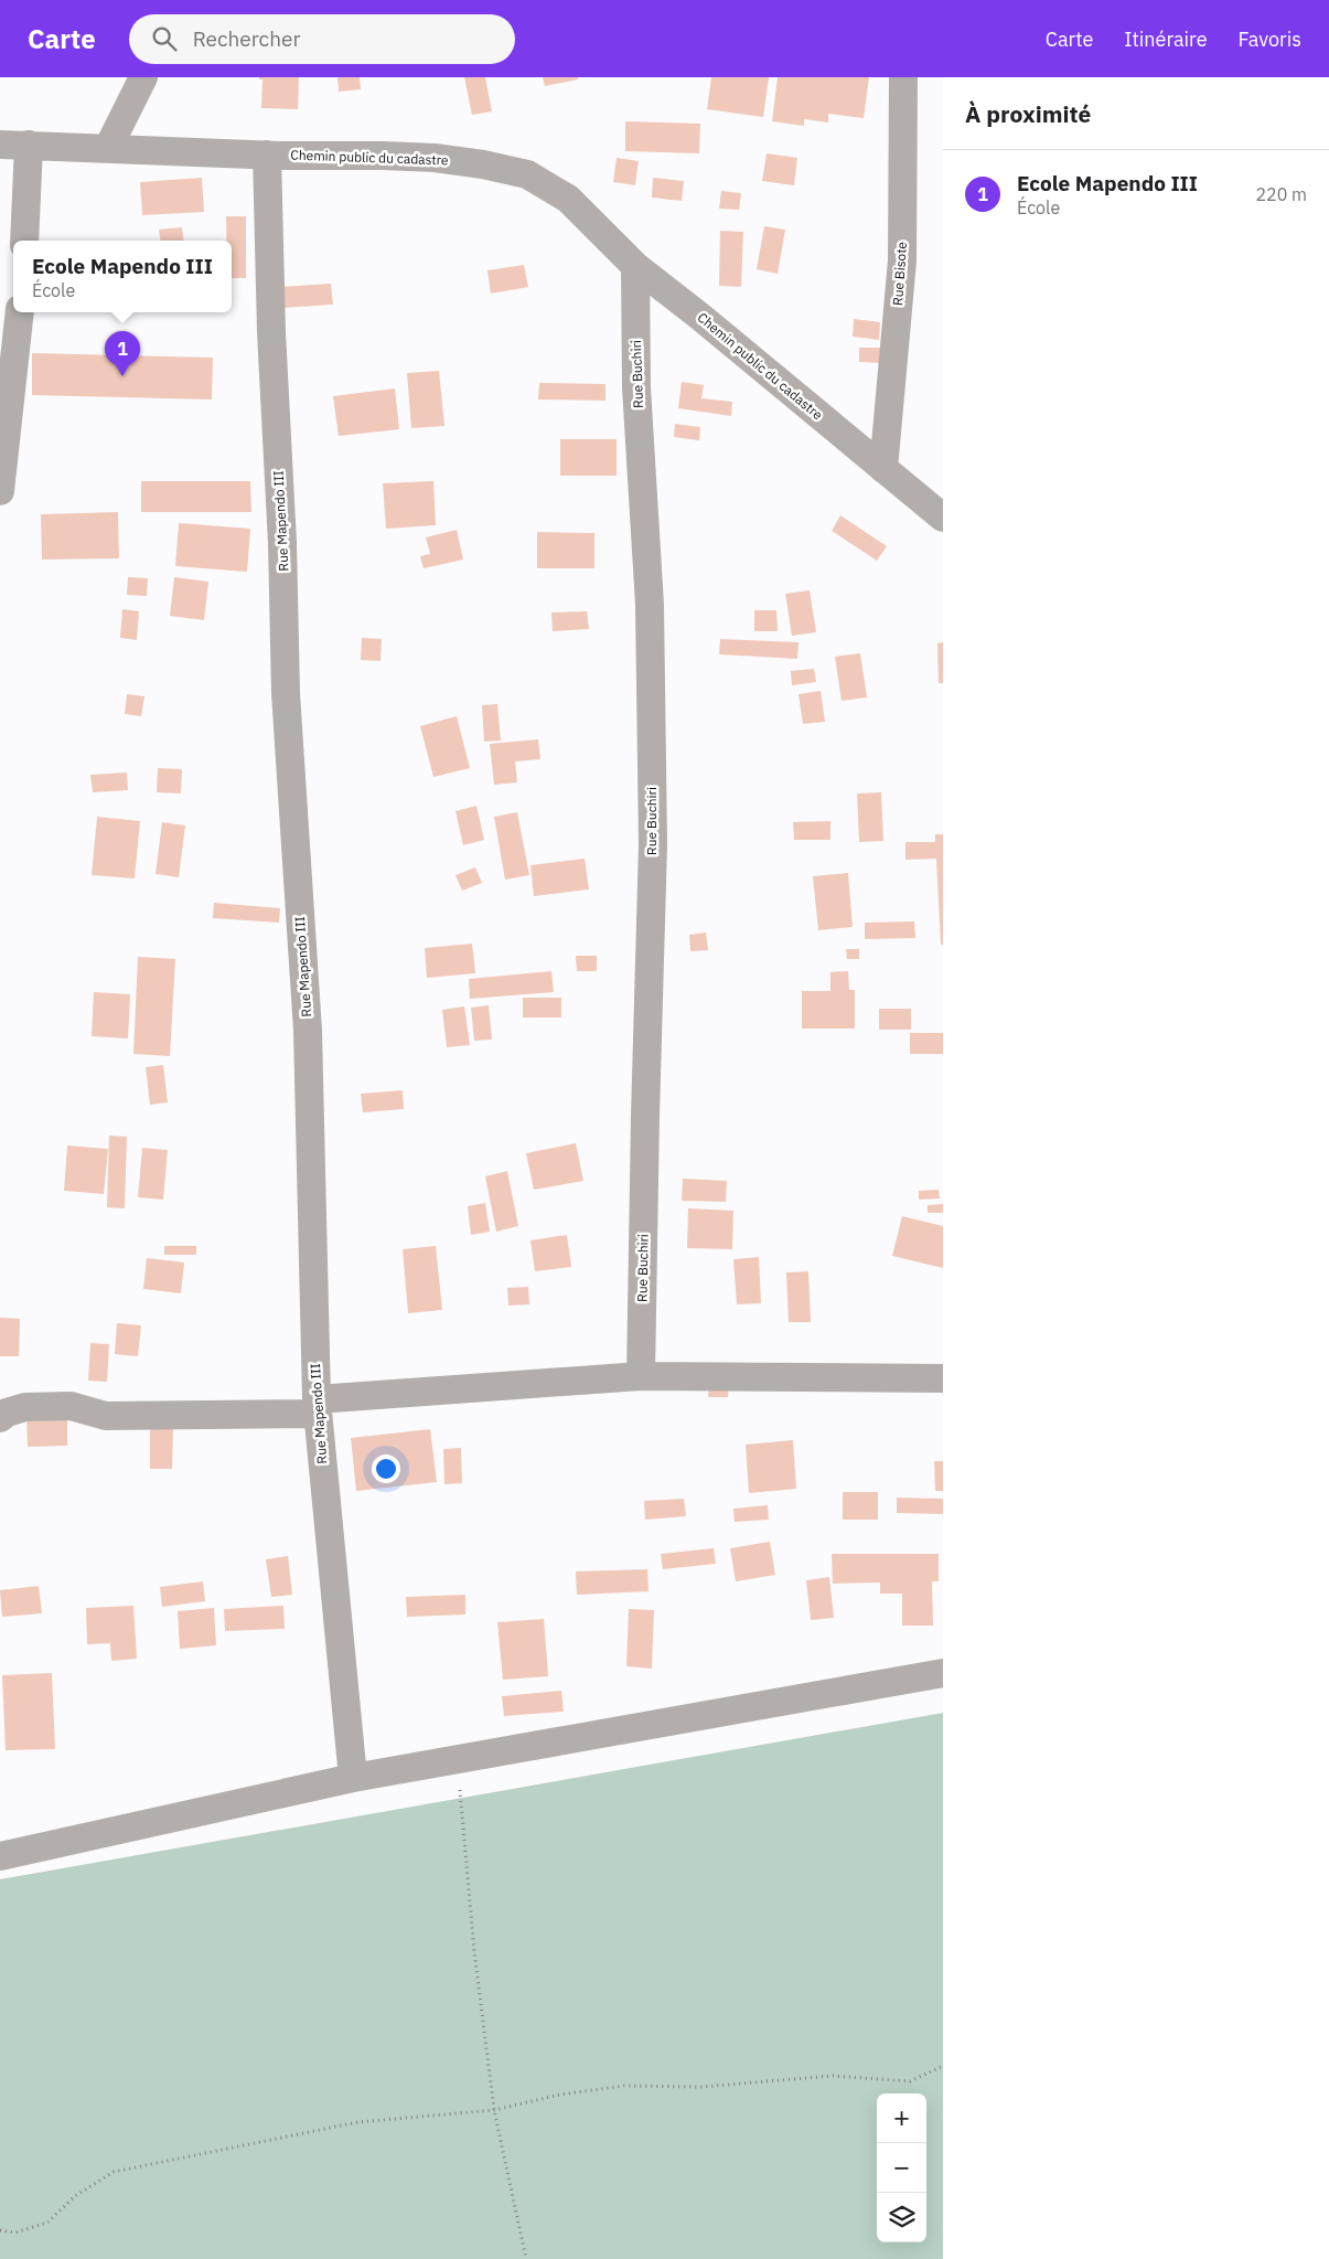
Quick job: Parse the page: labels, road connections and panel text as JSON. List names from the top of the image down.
{
  "streets": {
    "street": [
      "Chemin public du cadastre",
      "Rue Bisote",
      "Rue Buchiri",
      "Rue Mapendo III"
    ]
  },
  "crossings": [
    ["Chemin public du cadastre", "Rue Bisote"],
    ["Chemin public du cadastre", "Rue Buchiri"],
    ["Chemin public du cadastre", "Rue Mapendo III"]
  ],
  "page": {
    "header": "Carte",
    "search": "Rechercher",
    "nav": ["Carte", "Itinéraire", "Favoris"],
    "heading": "À proximité",
    "list": [
      {
        "mark": "1",
        "name": "Ecole Mapendo III",
        "note": "École",
        "value": "220 m"
      }
    ],
    "popup": ["Ecole Mapendo III", "École"],
    "pins": "1",
    "map_buttons": ["+", "−"]
  }
}
